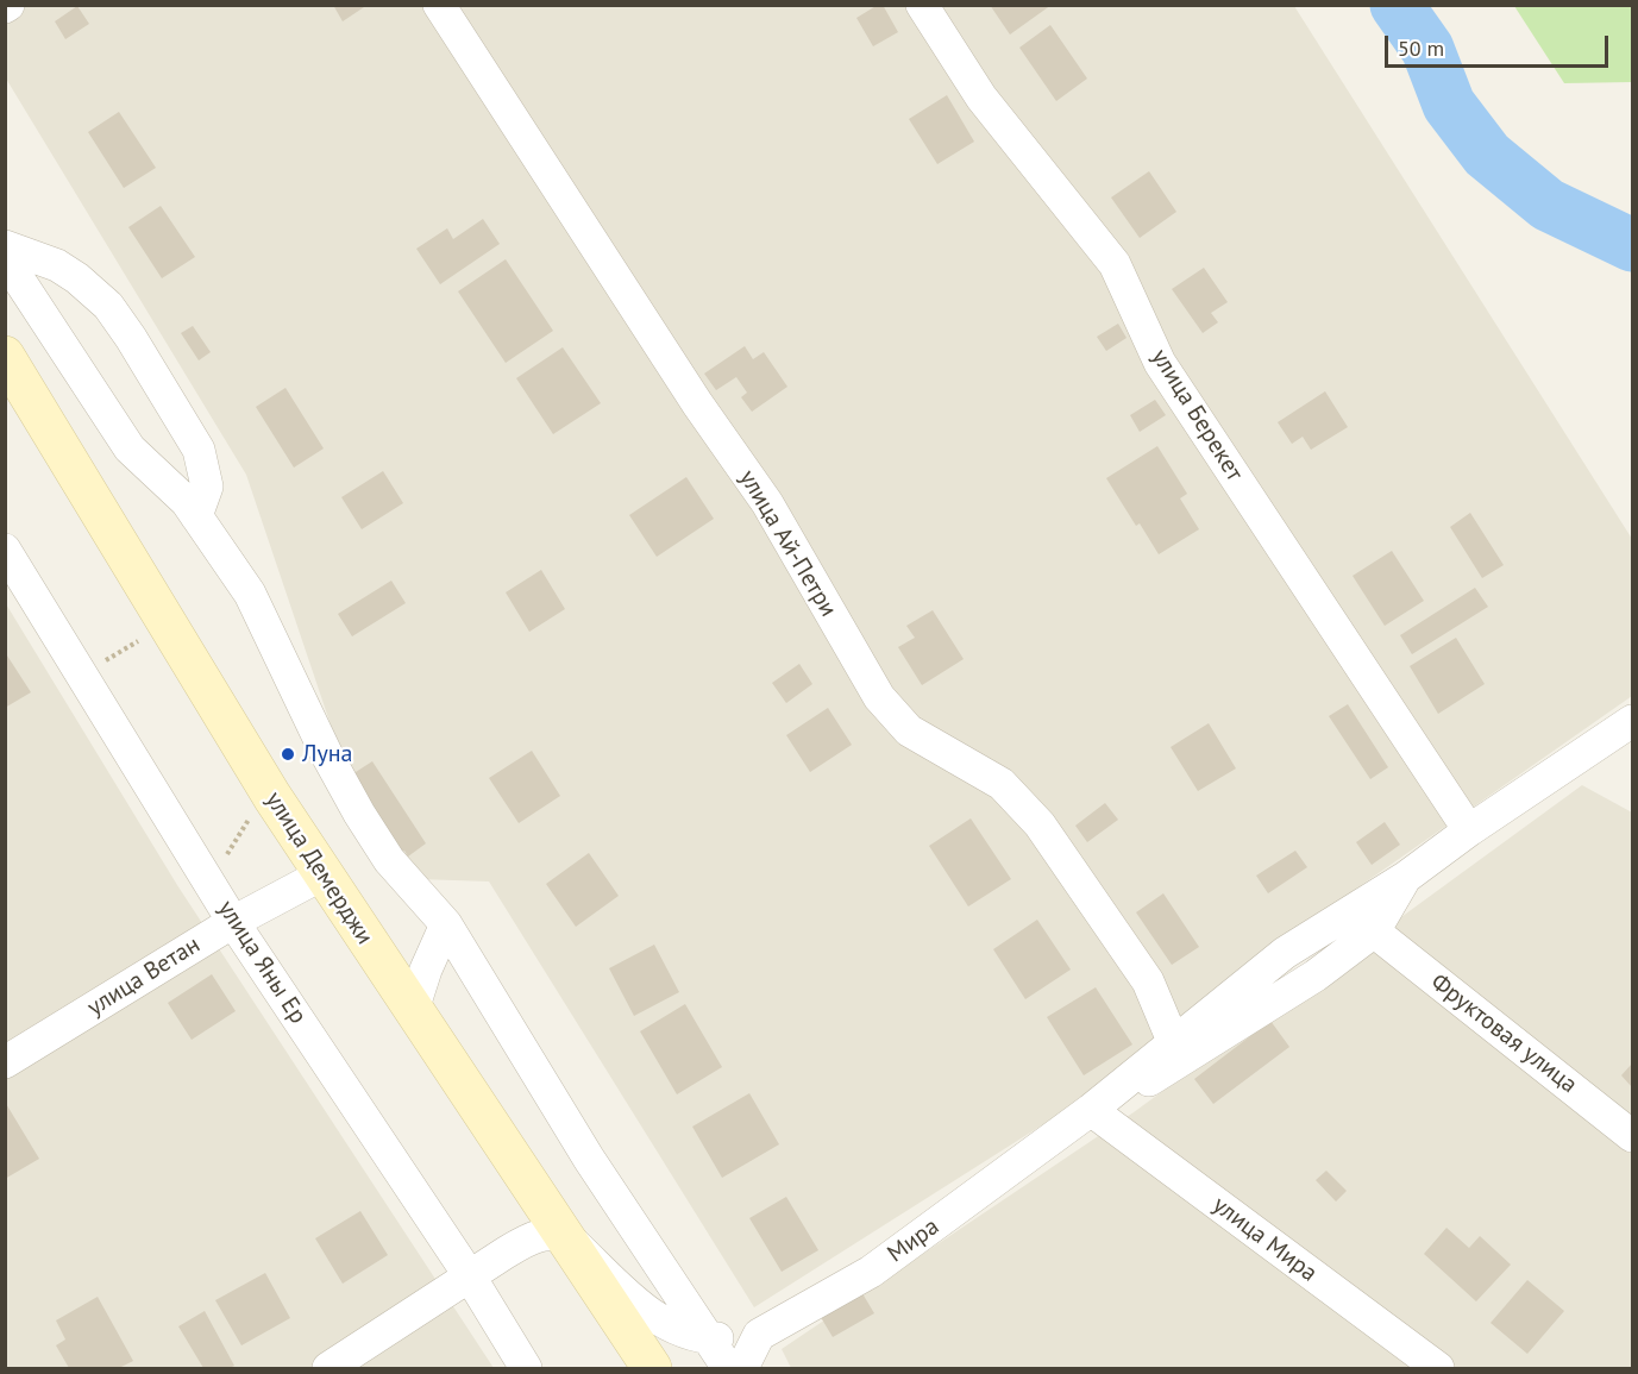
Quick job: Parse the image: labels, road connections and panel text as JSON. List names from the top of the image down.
{
  "streets": {
    "main road": ["улица Демерджи"],
    "street": [
      "улица Берекет",
      "улица Ай-Петри",
      "улица Яны Ер",
      "улица Ветан",
      "Фруктовая улица",
      "улица Мира",
      "Мира"
    ]
  },
  "crossings": [
    ["улица Демерджи", "улица Ветан"],
    ["улица Яны Ер", "улица Ветан"],
    ["улица Мира", "Мира"]
  ],
  "places": ["Луна"],
  "scale_bar": "50 m"
}
